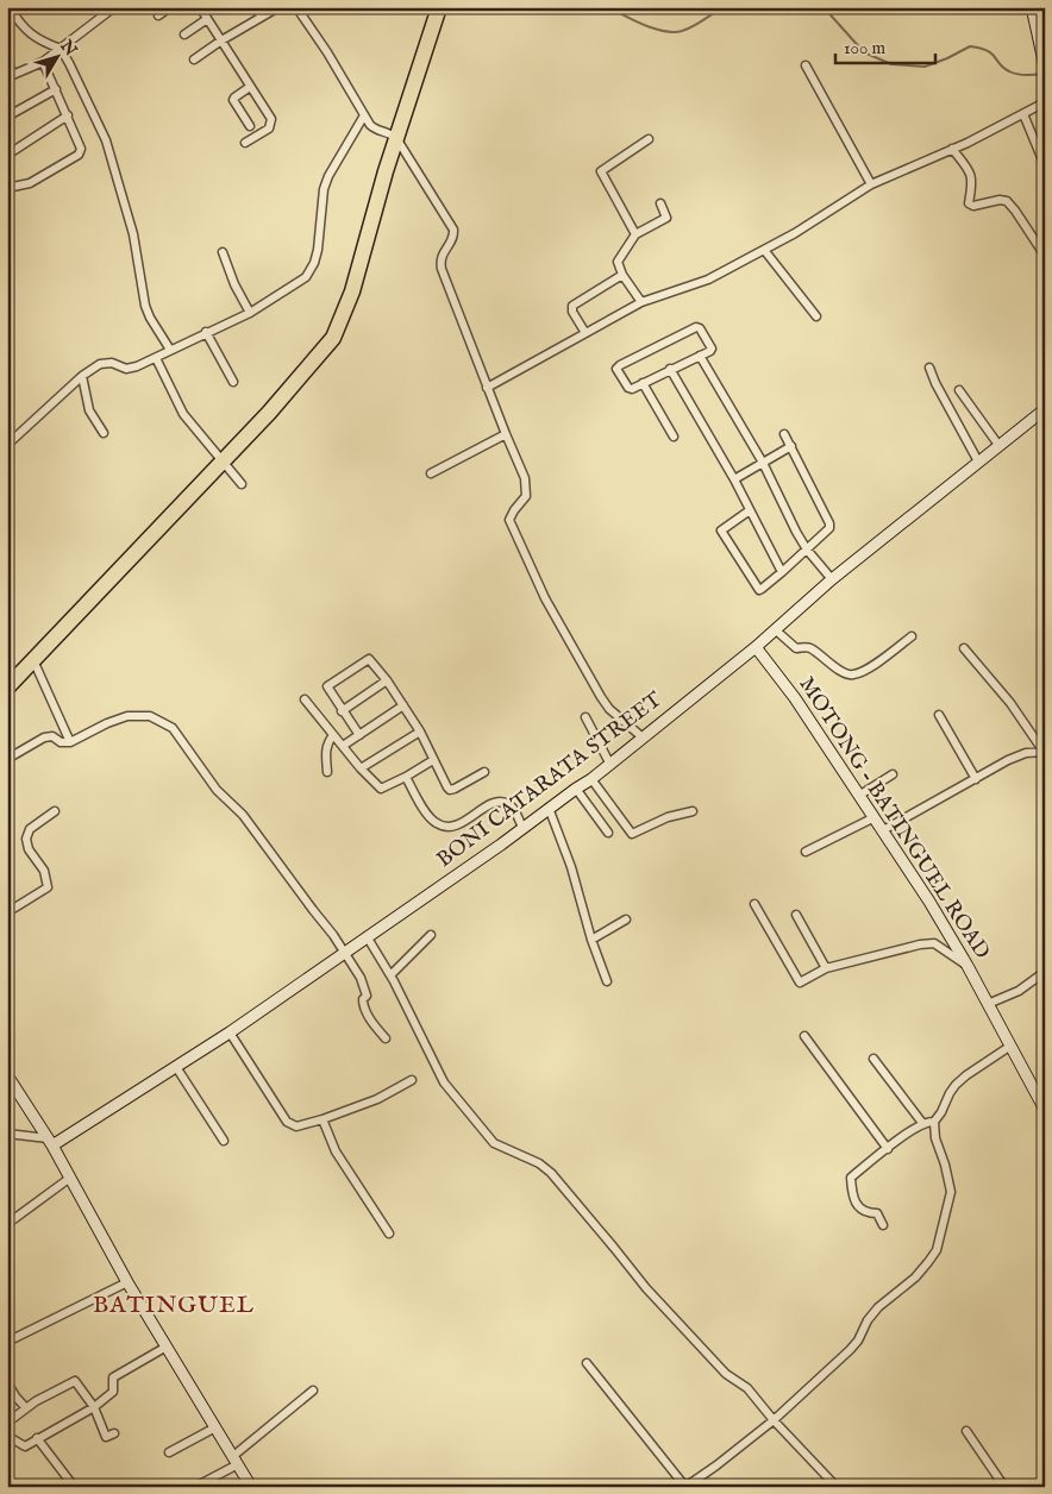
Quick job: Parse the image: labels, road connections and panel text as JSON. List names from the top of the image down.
{
  "streets": {
    "street": ["BONI CATARATA STREET", "MOTONG - BATINGUEL ROAD"]
  },
  "crossings": [
    ["BONI CATARATA STREET", "MOTONG - BATINGUEL ROAD"]
  ],
  "districts": ["BATINGUEL"],
  "scale_bar": "100 m",
  "north": "top right"
}
